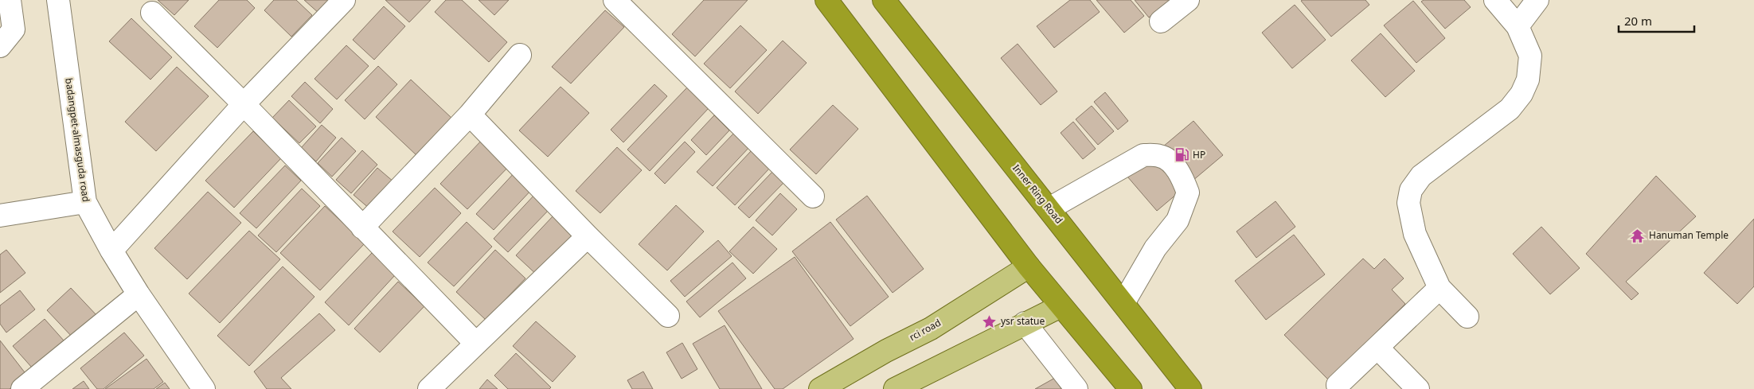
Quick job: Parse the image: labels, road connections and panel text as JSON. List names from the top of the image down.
{
  "streets": {
    "highway": ["Inner Ring Road"],
    "main road": ["rci road"],
    "street": ["badangpet-almasguda road"]
  },
  "places": {
    "fuel station": ["HP"],
    "temple": ["Hanuman Temple"],
    "place": ["ysr statue"]
  },
  "scale_bar": "20 m"
}
